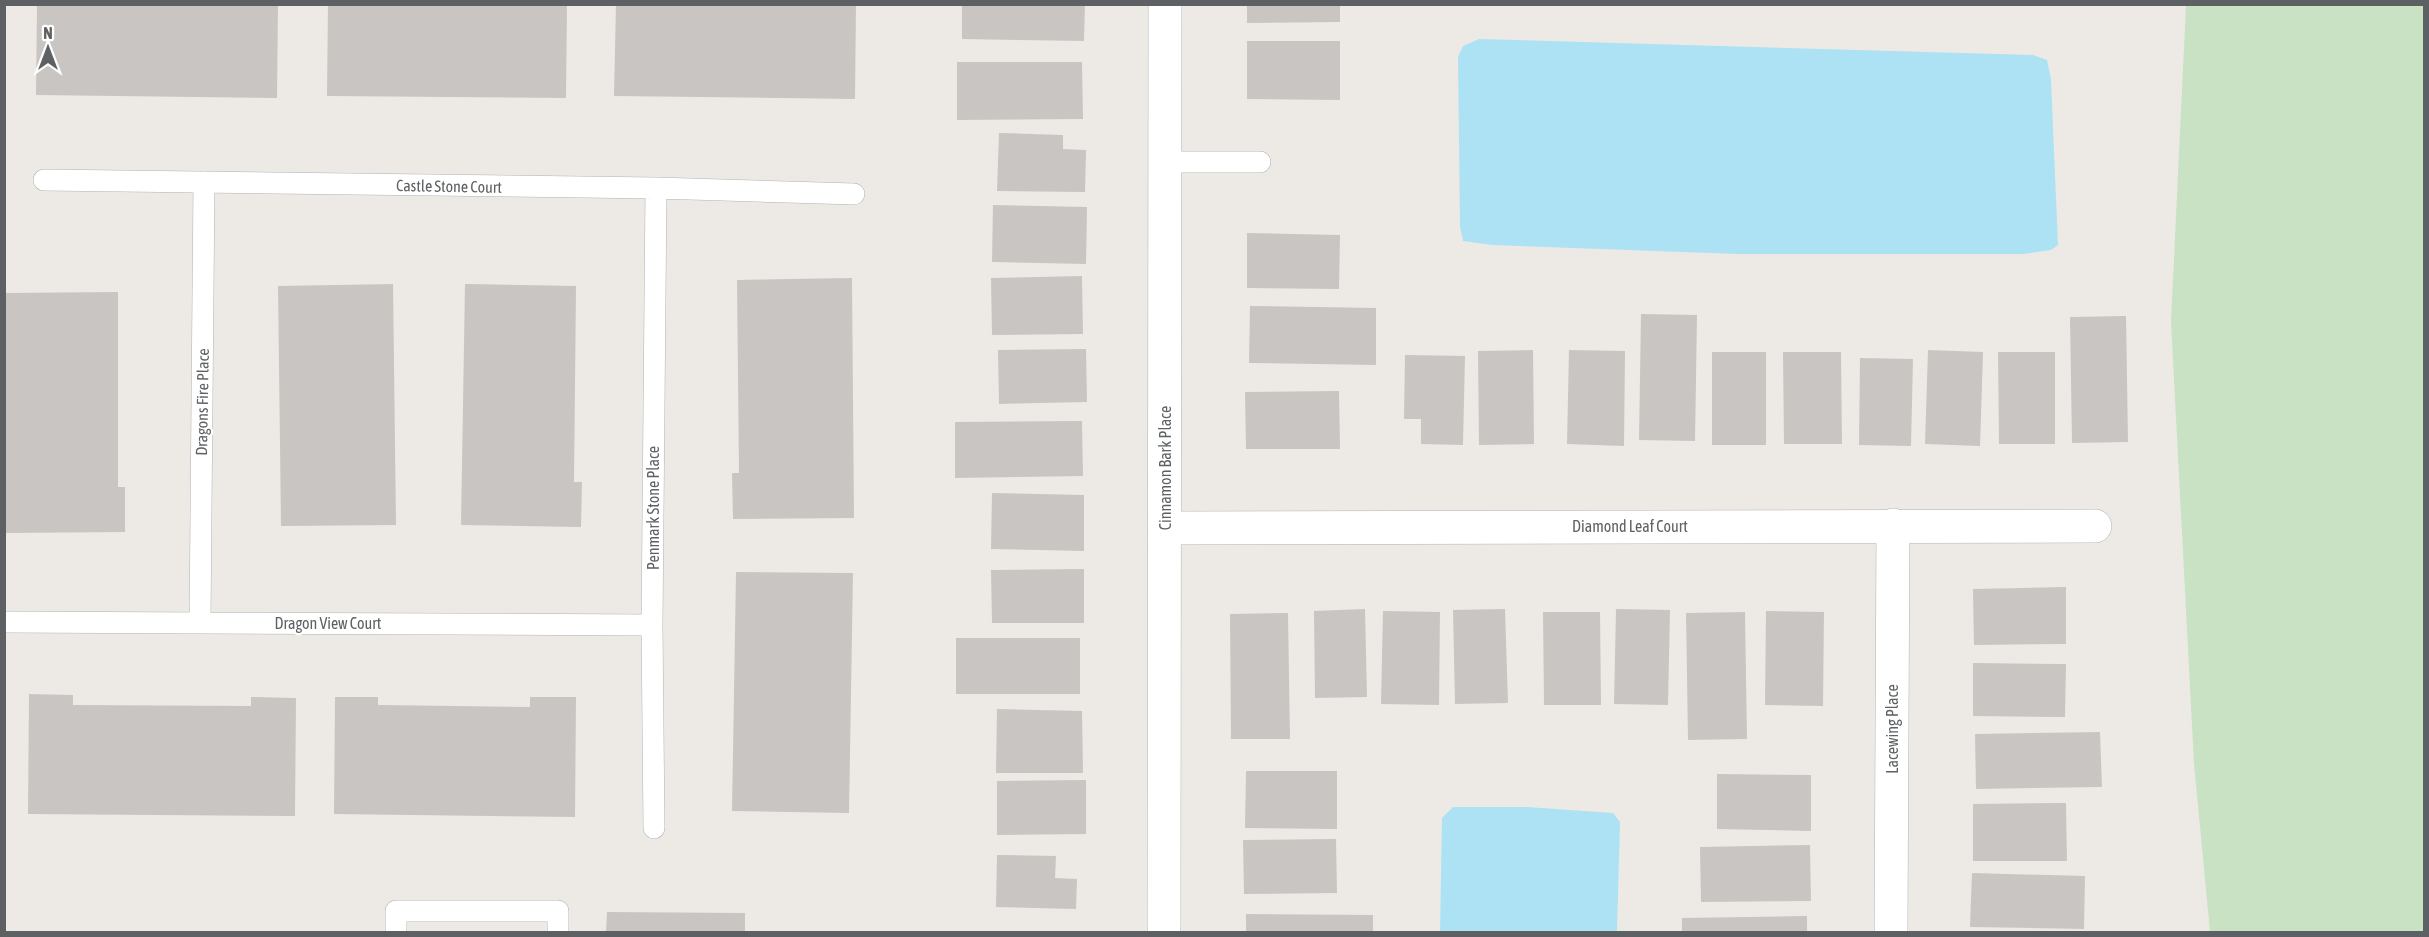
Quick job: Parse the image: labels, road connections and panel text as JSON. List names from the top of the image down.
{
  "streets": {
    "street": ["Cinnamon Bark Place", "Diamond Leaf Court", "Lacewing Place"],
    "lane": [
      "Castle Stone Court",
      "Dragons Fire Place",
      "Penmark Stone Place",
      "Dragon View Court"
    ]
  },
  "crossings": [
    ["Castle Stone Court", "Dragons Fire Place"],
    ["Castle Stone Court", "Penmark Stone Place"],
    ["Dragons Fire Place", "Dragon View Court"],
    ["Cinnamon Bark Place", "Diamond Leaf Court"],
    ["Penmark Stone Place", "Dragon View Court"],
    ["Diamond Leaf Court", "Lacewing Place"]
  ],
  "north": "top"
}
